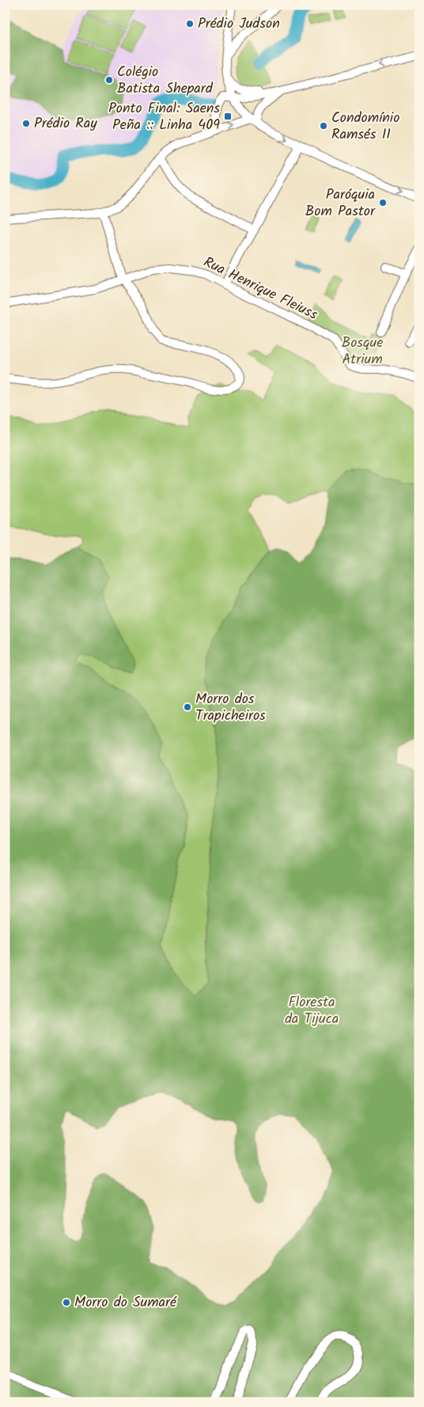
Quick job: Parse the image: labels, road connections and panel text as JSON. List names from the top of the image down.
{
  "streets": {
    "street": ["Rua Henrique Fleiuss"]
  },
  "parks": ["Bosque Atrium", "Floresta da Tijuca"],
  "places": {
    "other": [
      "Prédio Judson",
      "Colégio Batista Shepard",
      "Prédio Ray",
      "Condomínio Ramsés II",
      "Paróquia Bom Pastor",
      "Morro dos Trapicheiros",
      "Morro do Sumaré"
    ],
    "transit": ["Ponto Final: Saens Peña :: Linha 409"]
  }
}
